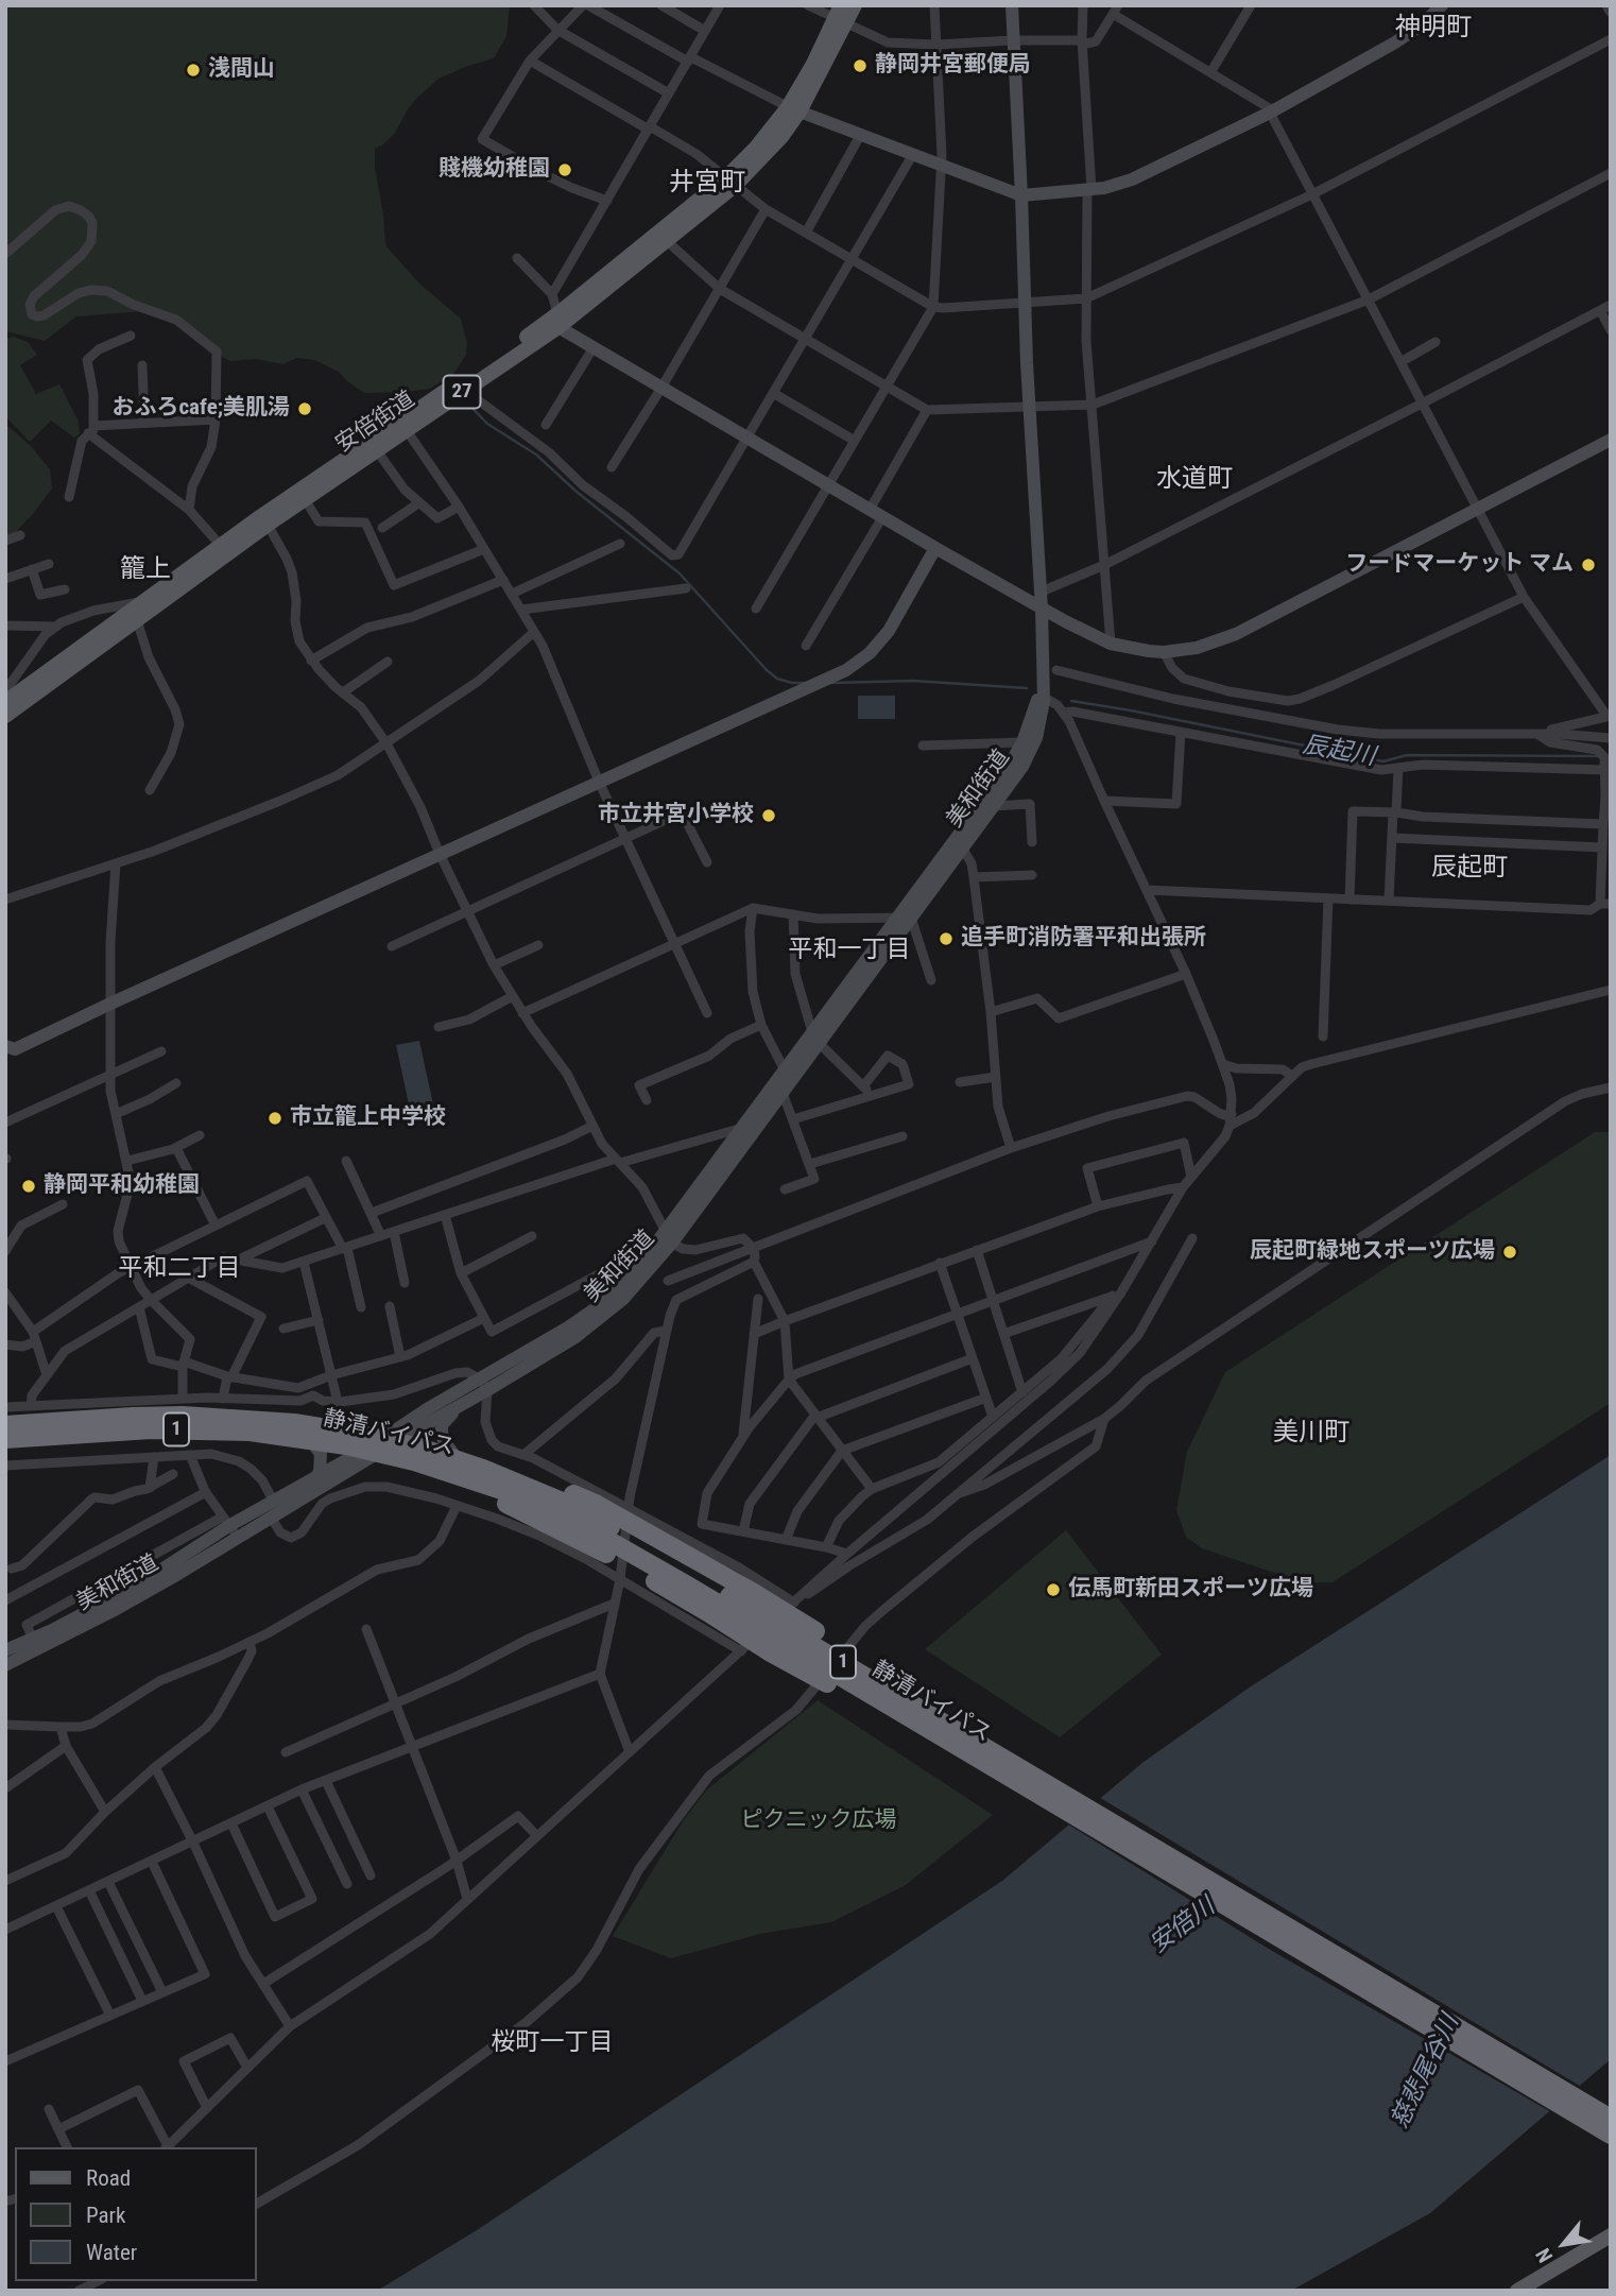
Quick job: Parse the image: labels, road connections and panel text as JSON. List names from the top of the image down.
{
  "streets": {
    "highway": ["1", "静清バイパス"],
    "main road": ["27", "安倍街道"],
    "street": ["美和街道"]
  },
  "districts": [
    "神明町",
    "井宮町",
    "水道町",
    "籠上",
    "辰起町",
    "平和一丁目",
    "平和二丁目",
    "美川町",
    "桜町一丁目"
  ],
  "water": ["辰起川", "安倍川", "慈悲尾谷川"],
  "parks": ["ピクニック広場"],
  "places": [
    "静岡井宮郵便局",
    "浅間山",
    "賤機幼稚園",
    "おふろcafe;美肌湯",
    "フードマーケット マム",
    "市立井宮小学校",
    "追手町消防署平和出張所",
    "市立籠上中学校",
    "静岡平和幼稚園",
    "辰起町緑地スポーツ広場",
    "伝馬町新田スポーツ広場"
  ],
  "legend": ["Road", "Park", "Water"],
  "north": "bottom left"
}
